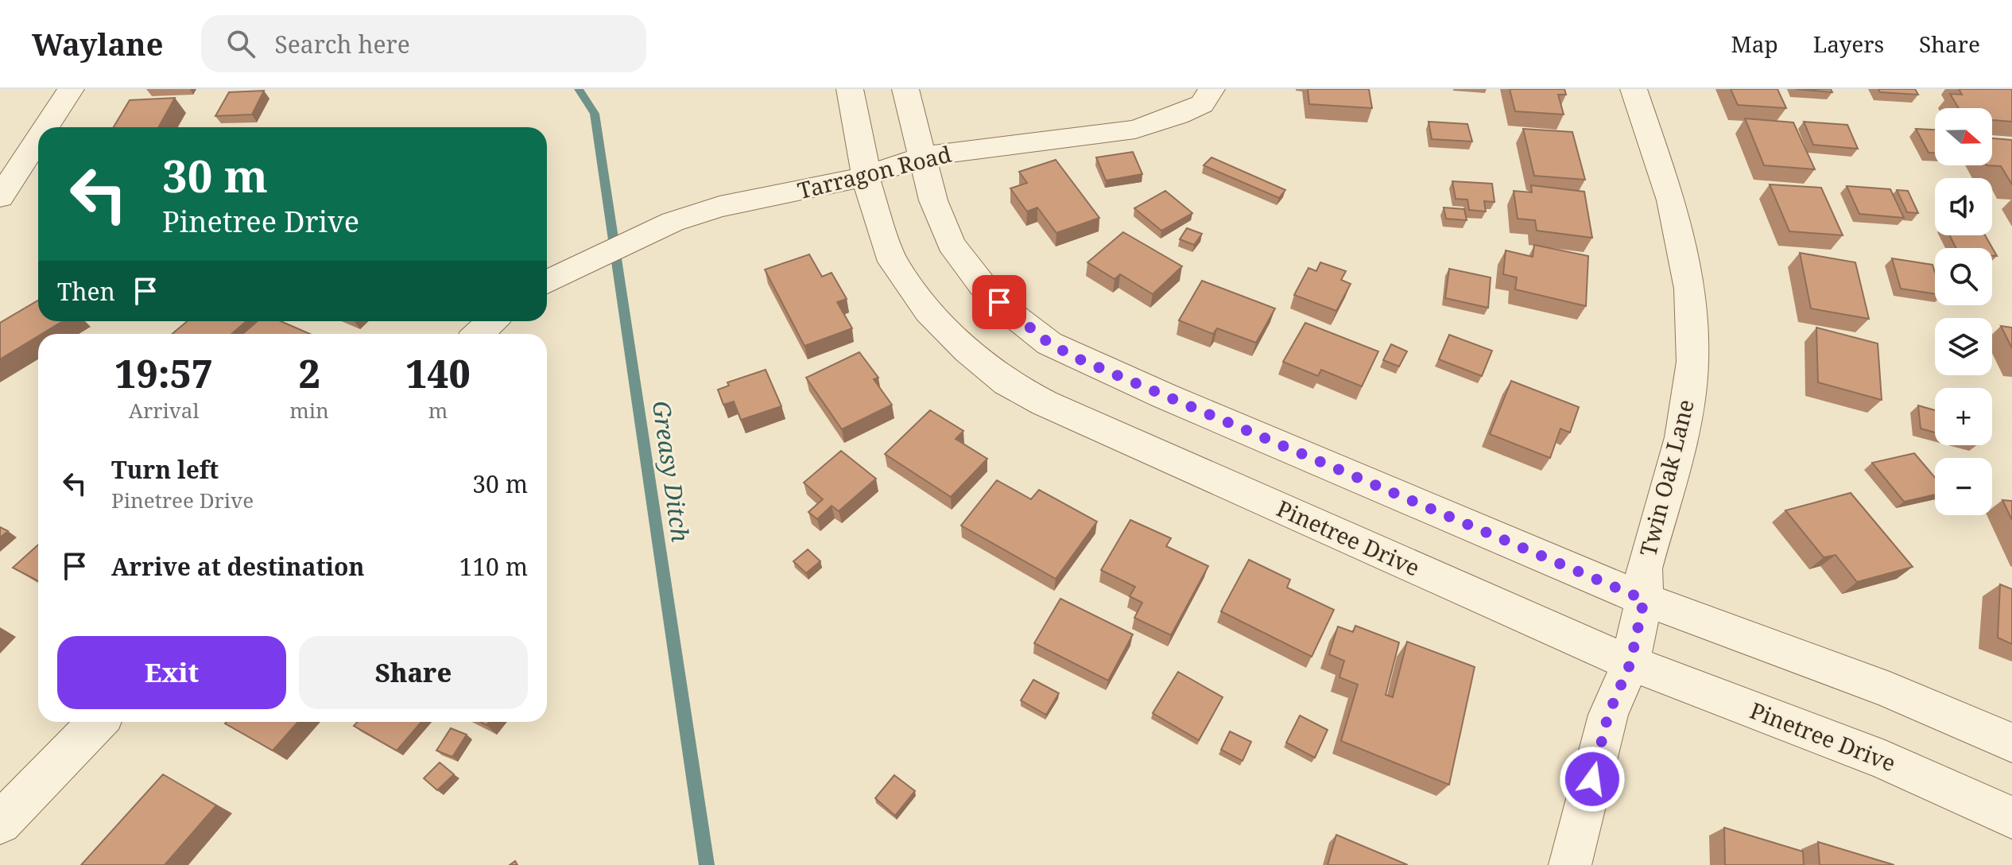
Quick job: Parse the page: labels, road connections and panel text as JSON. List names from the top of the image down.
{
  "streets": {
    "street": ["Tarragon Road", "Twin Oak Lane", "Pinetree Drive"]
  },
  "crossings": [
    ["Tarragon Road", "Pinetree Drive"],
    ["Twin Oak Lane", "Pinetree Drive"]
  ],
  "water": ["Greasy Ditch"],
  "north": "right",
  "page": {
    "header": "Waylane",
    "search": "Search here",
    "nav": ["Map", "Layers", "Share"],
    "map_buttons": ["+", "−"],
    "turn": ["30 m", "Pinetree Drive"],
    "then": "Then",
    "eta": [
      "19:57",
      "Arrival",
      "2",
      "min",
      "140",
      "m"
    ],
    "list": [
      {
        "name": "Turn left",
        "note": "Pinetree Drive",
        "value": "30 m"
      },
      {
        "name": "Arrive at destination",
        "value": "110 m"
      }
    ],
    "buttons": ["Exit", "Share"]
  }
}
